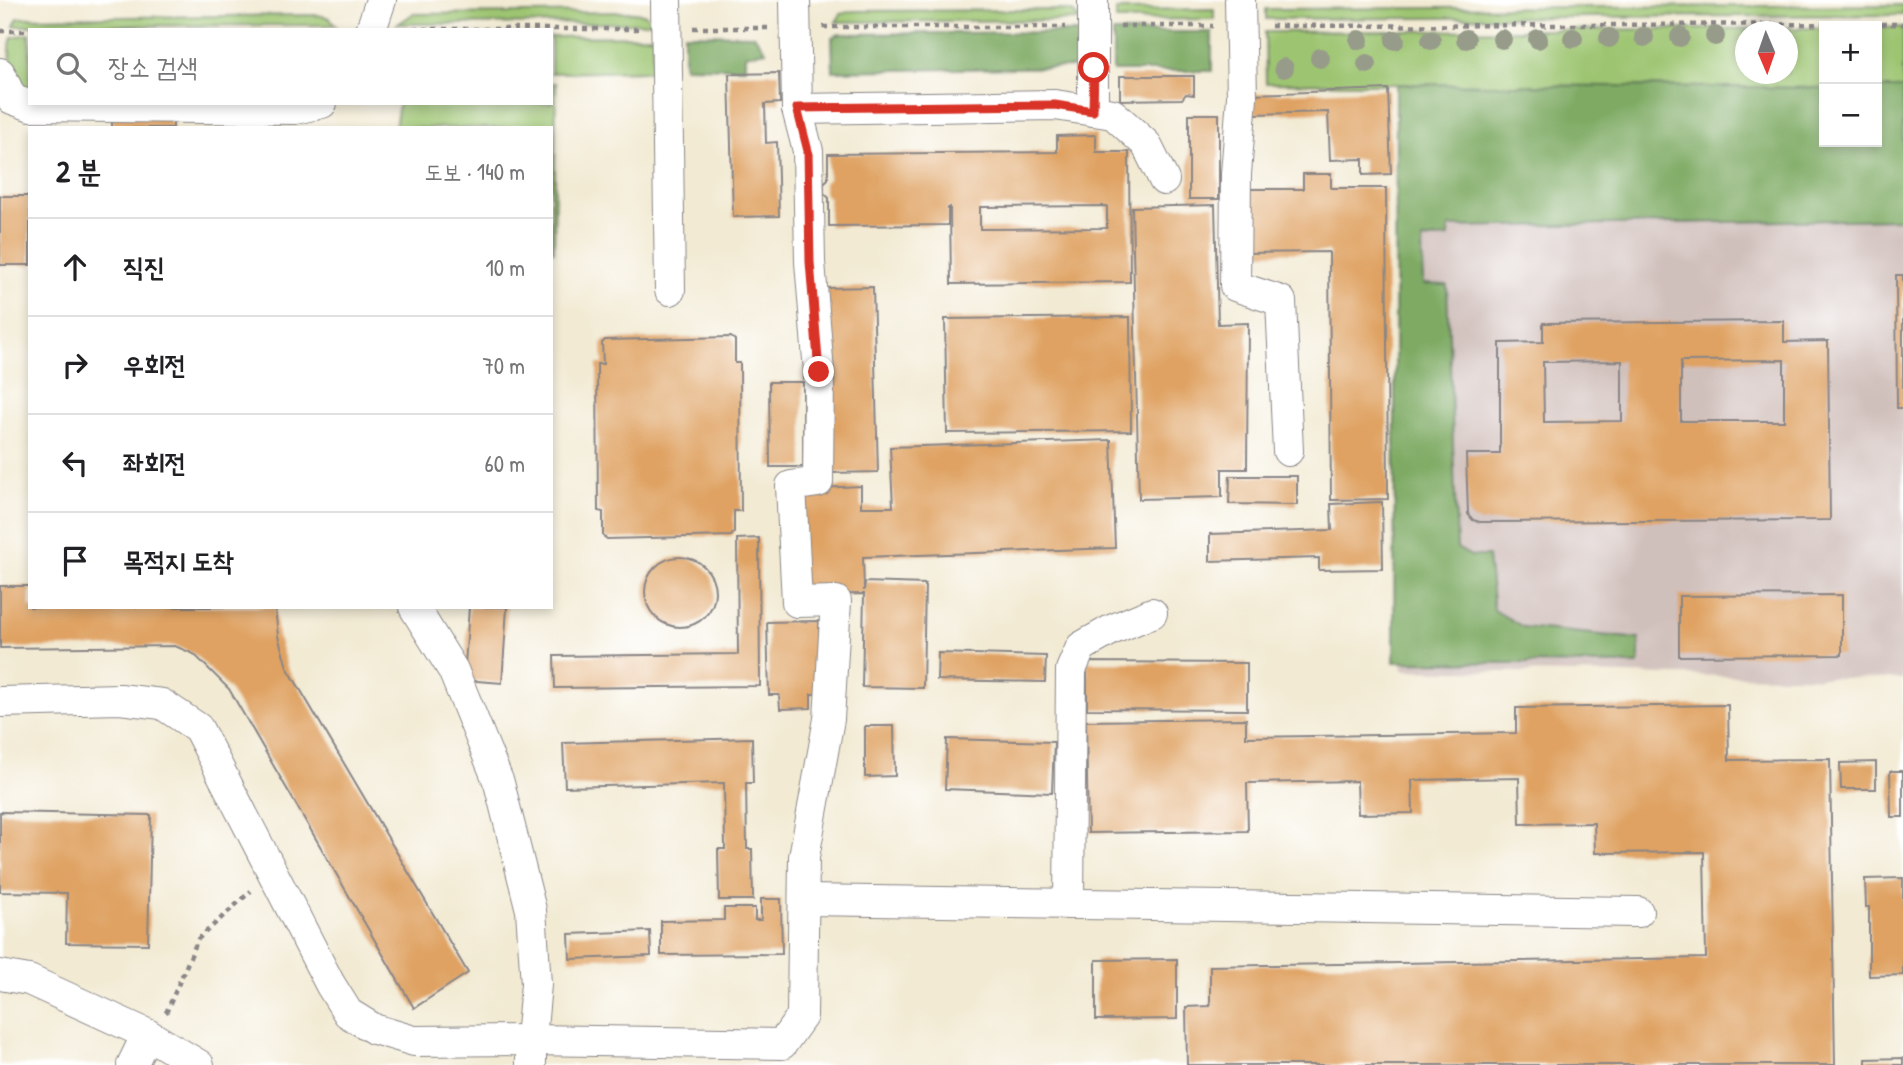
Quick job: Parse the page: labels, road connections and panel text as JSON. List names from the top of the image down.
{
  "north": "bottom",
  "page": {
    "map_buttons": ["+", "−"],
    "search": "장소 검색",
    "heading": ["2 분", "도보 · 140 m"],
    "list": [
      ["직진", "10 m"],
      ["우회전", "70 m"],
      ["좌회전", "60 m"],
      "목적지 도착"
    ]
  }
}
